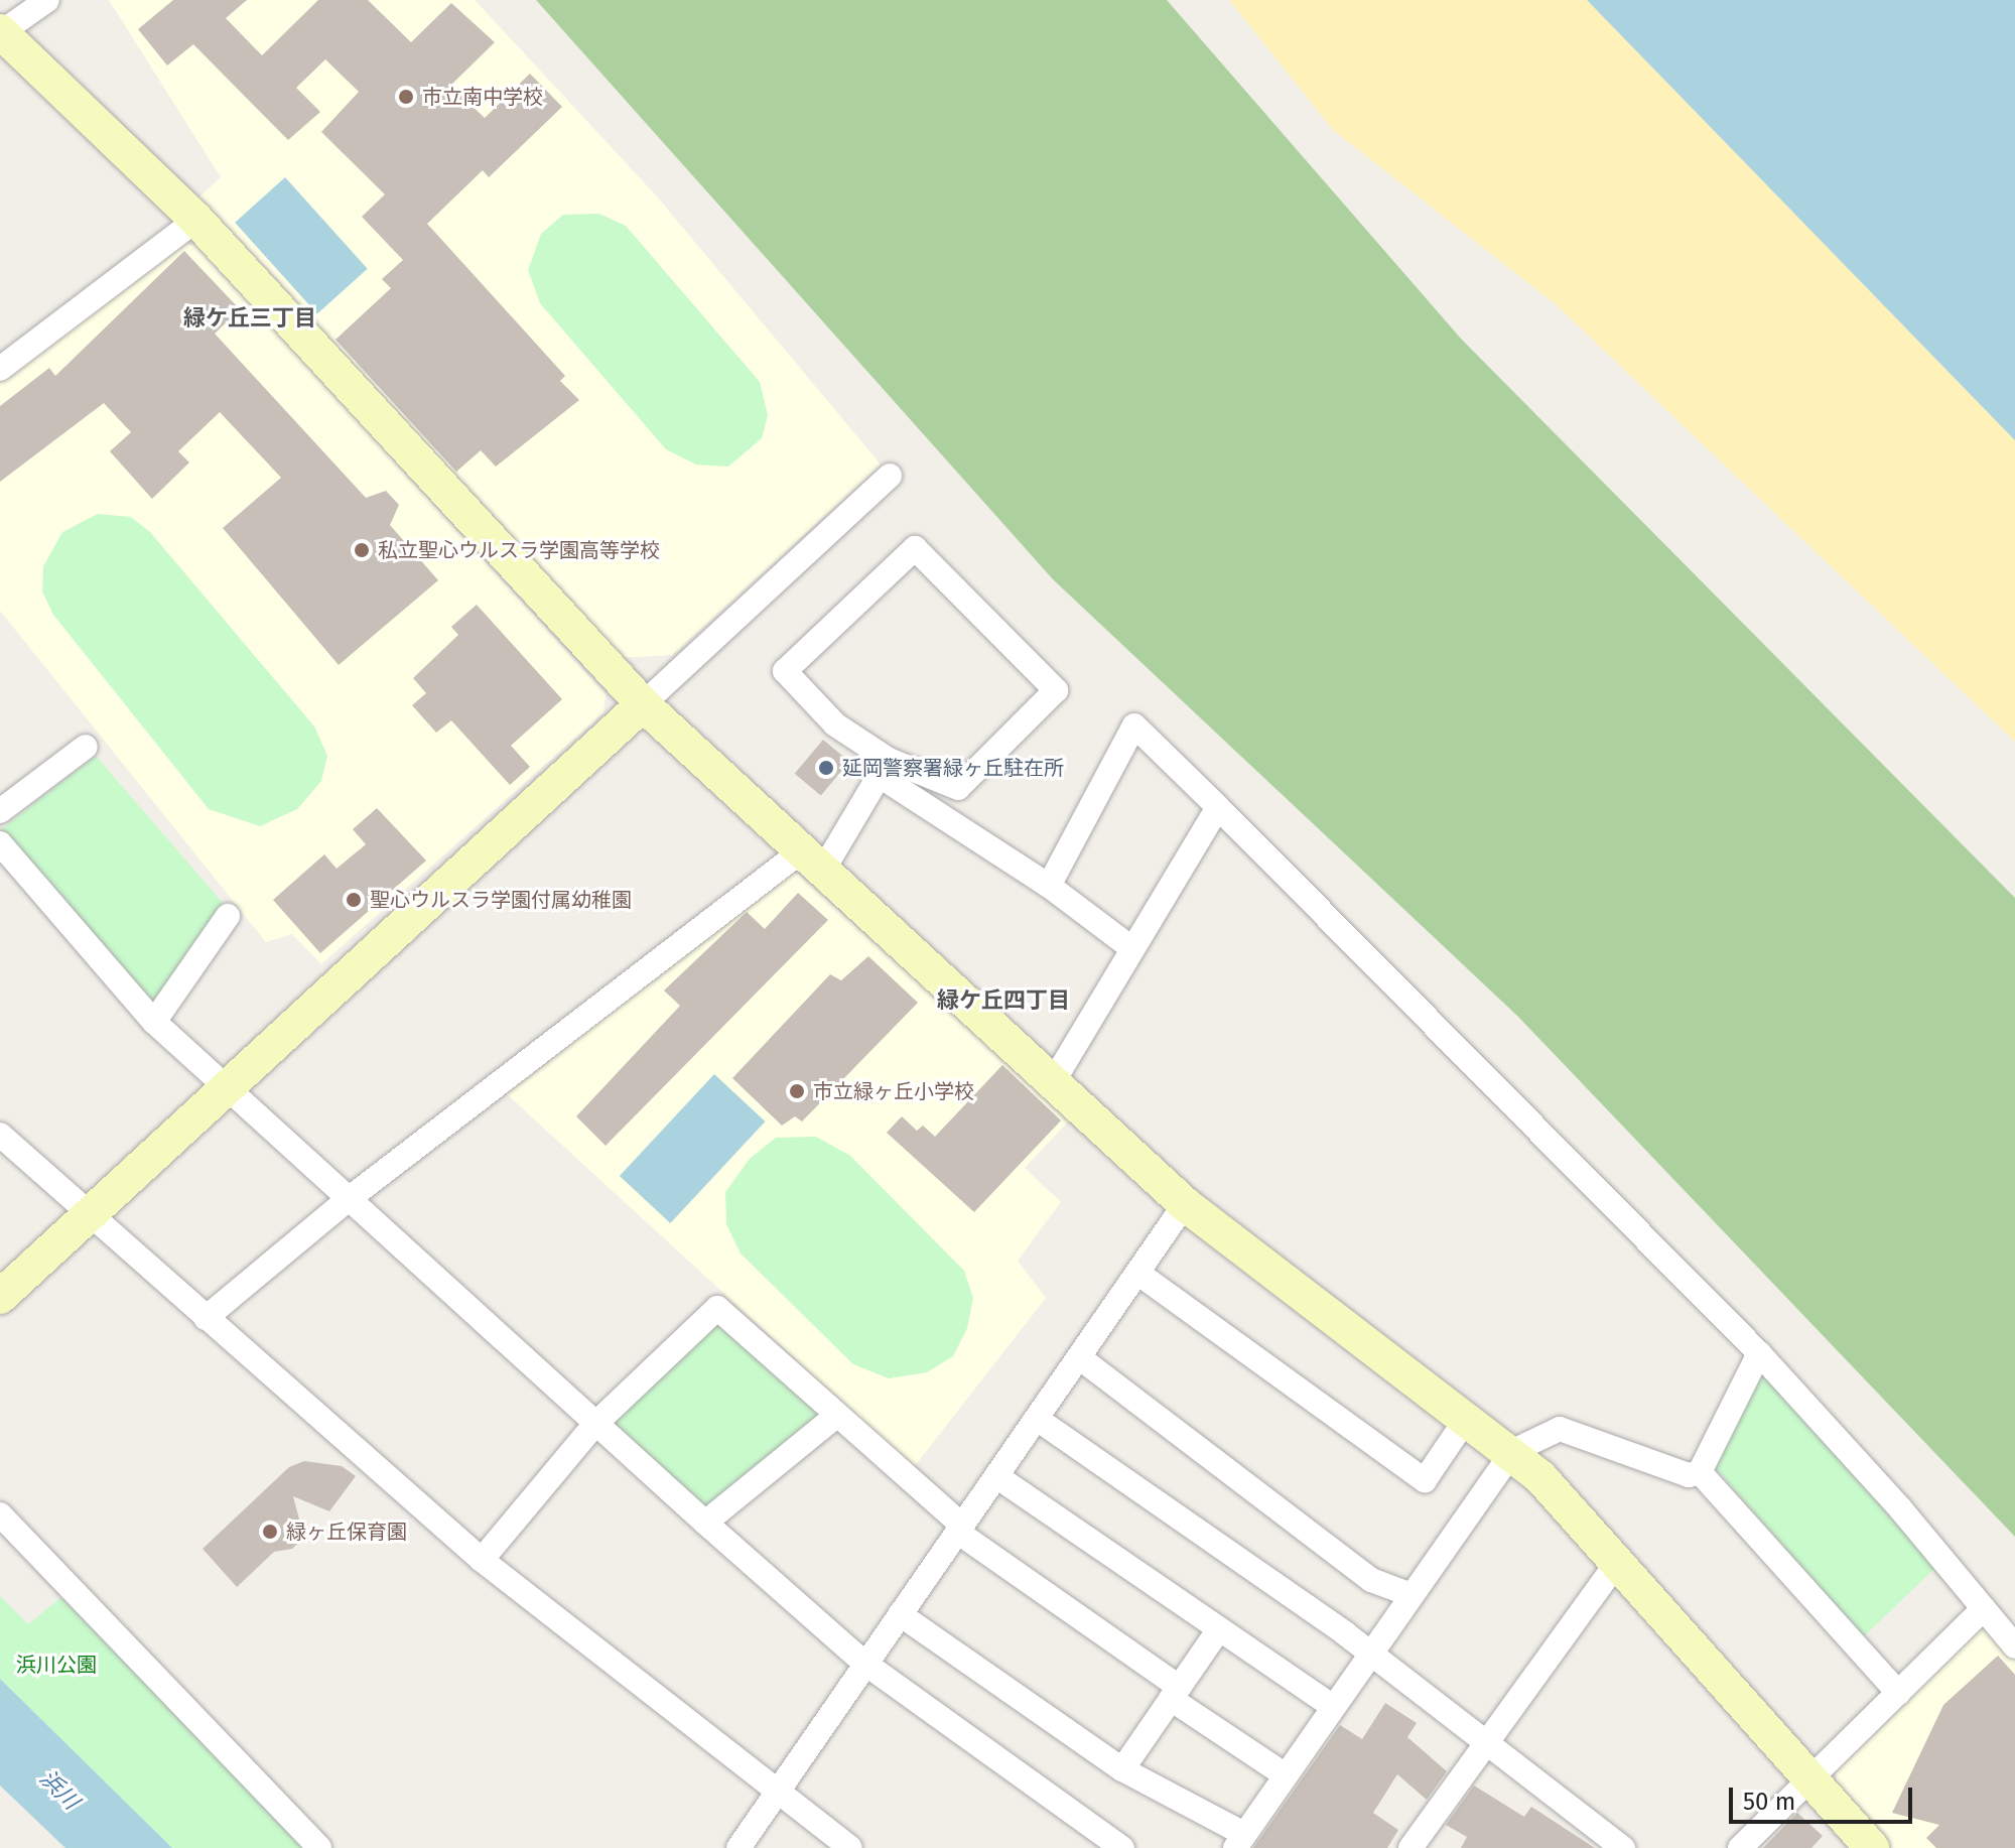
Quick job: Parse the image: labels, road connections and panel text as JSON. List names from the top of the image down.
{
  "districts": ["緑ケ丘三丁目", "緑ケ丘四丁目"],
  "water": ["浜川"],
  "parks": ["浜川公園"],
  "places": [
    "市立南中学校",
    "私立聖心ウルスラ学園高等学校",
    "延岡警察署緑ヶ丘駐在所",
    "聖心ウルスラ学園付属幼稚園",
    "市立緑ヶ丘小学校",
    "緑ヶ丘保育園"
  ],
  "scale_bar": "50 m"
}
